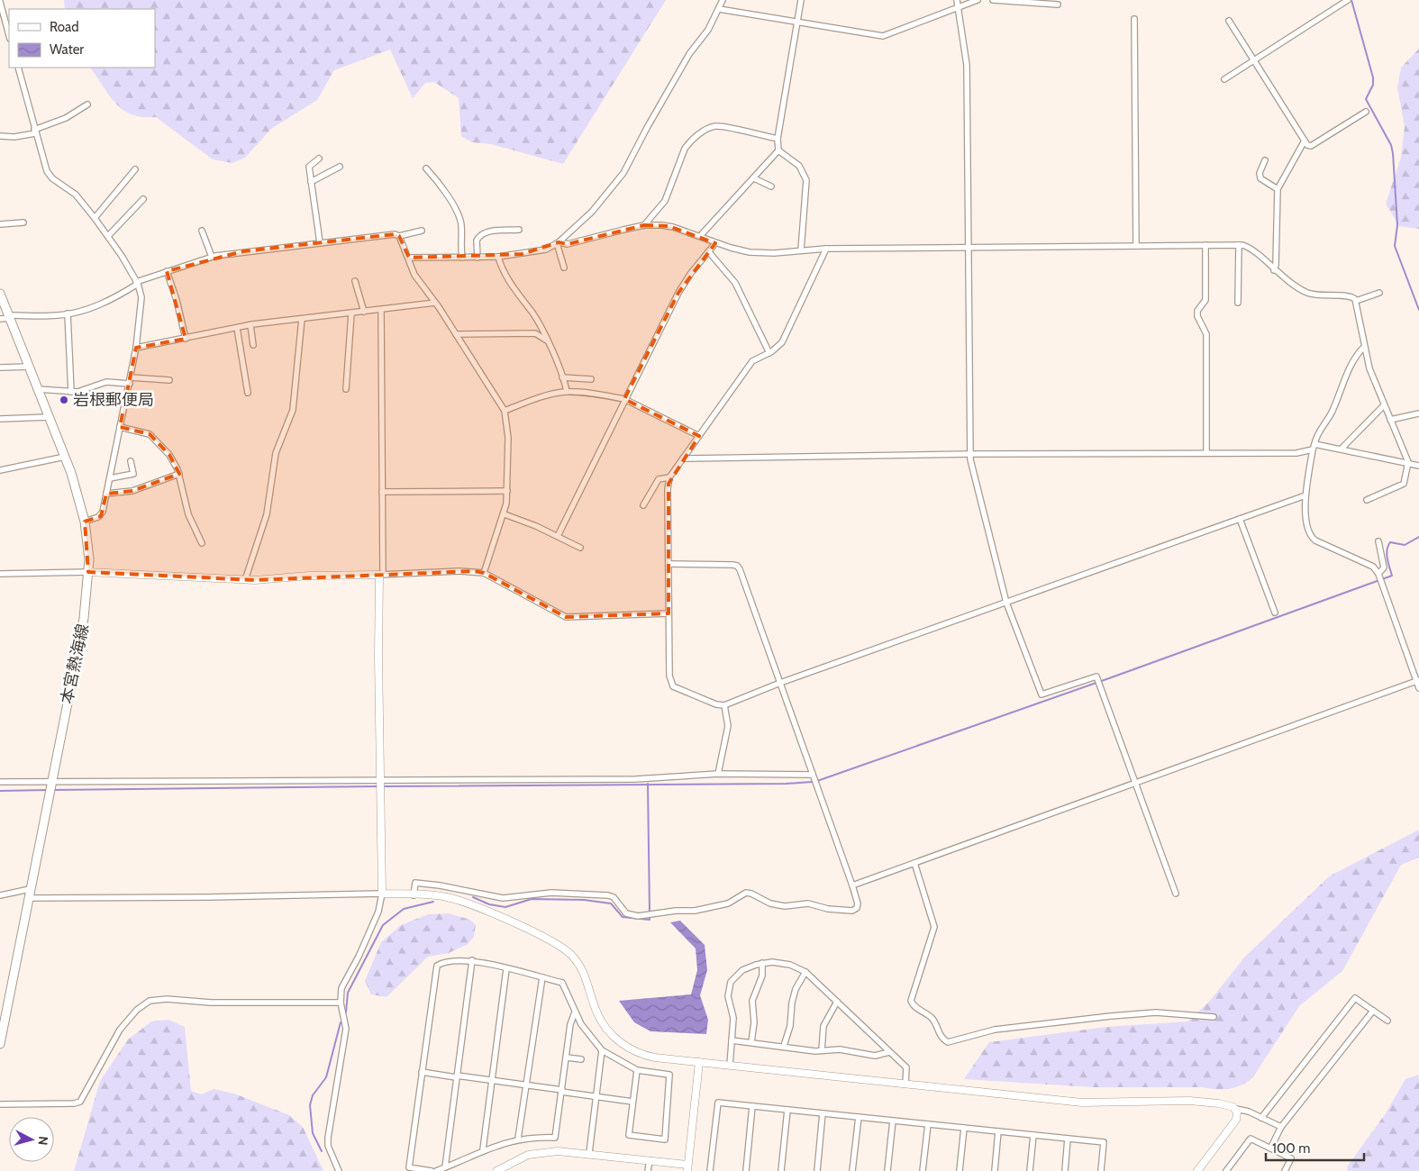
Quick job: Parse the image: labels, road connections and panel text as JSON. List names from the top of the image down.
{
  "streets": {
    "main road": ["本宮熱海線"]
  },
  "places": ["岩根郵便局"],
  "legend": ["Road", "Water"],
  "scale_bar": "100 m",
  "north": "right"
}
